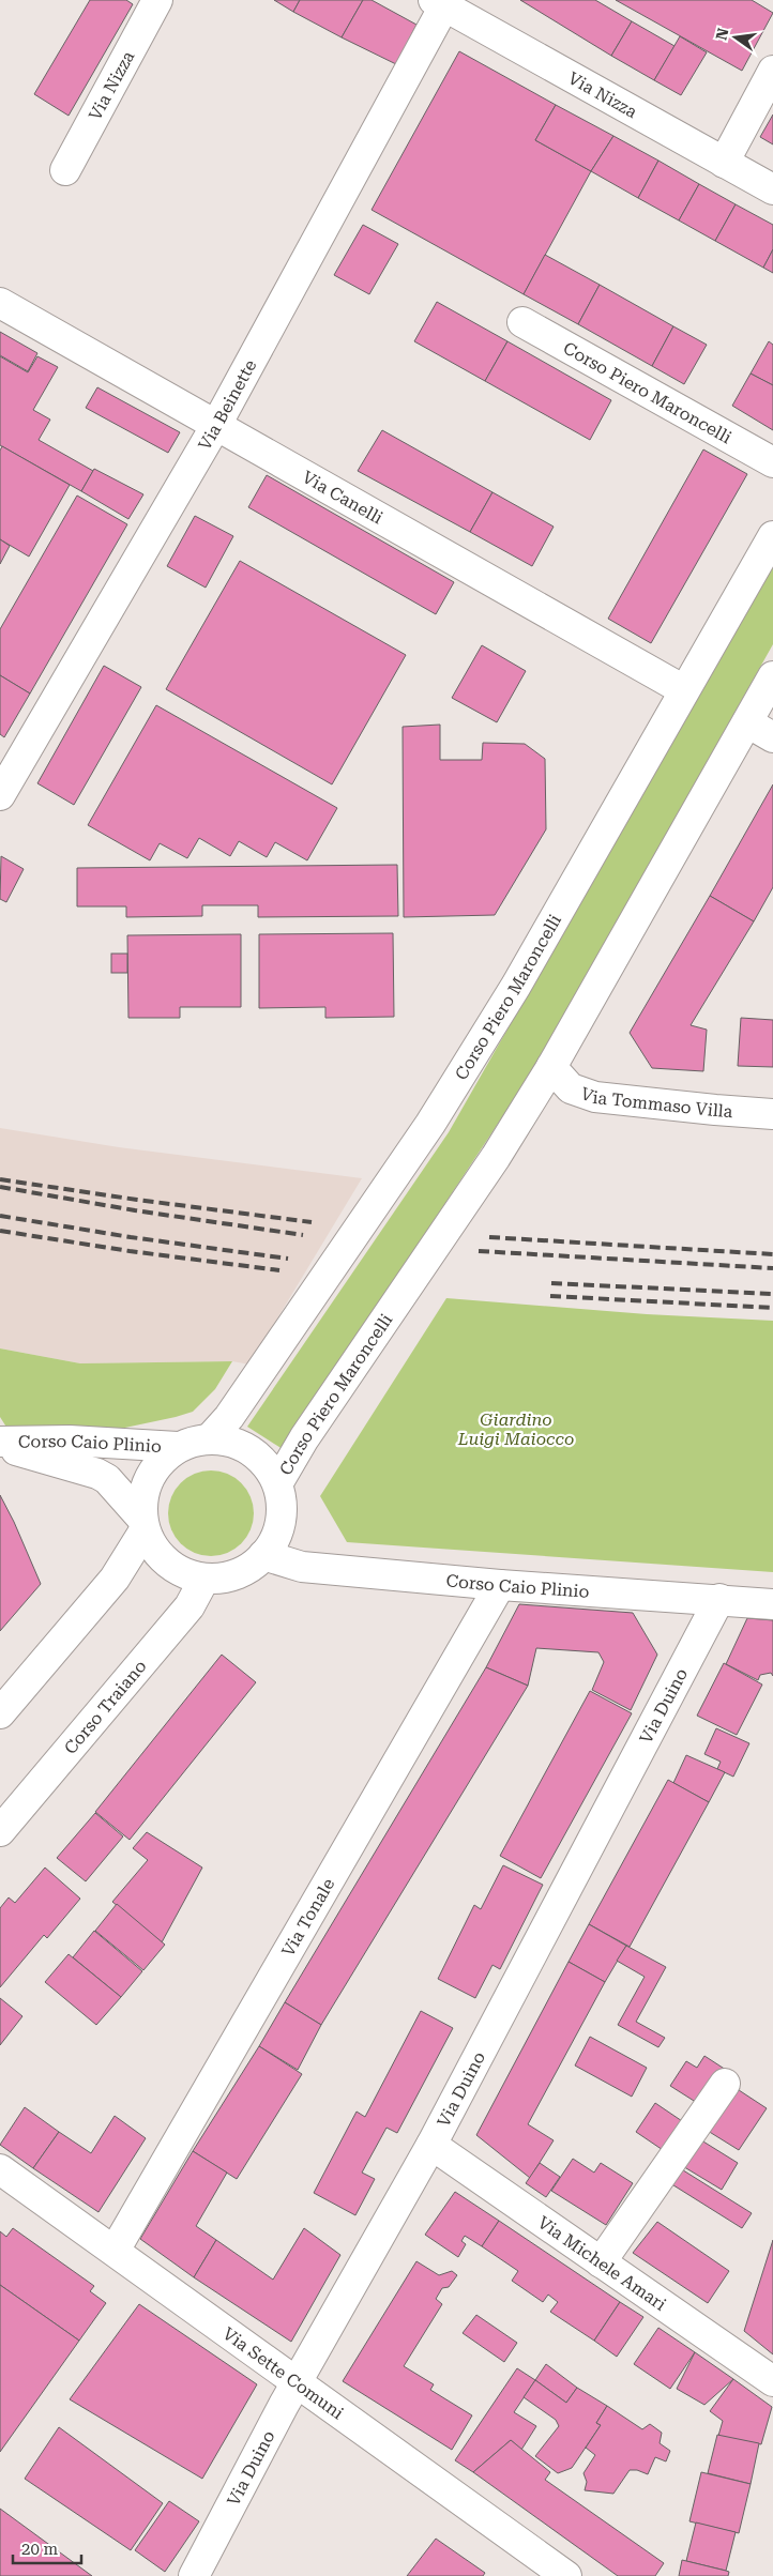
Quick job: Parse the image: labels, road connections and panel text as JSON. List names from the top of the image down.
{
  "streets": {
    "street": [
      "Via Nizza",
      "Corso Piero Maroncelli",
      "Via Beinette",
      "Via Canelli",
      "Via Tommaso Villa",
      "Corso Caio Plinio",
      "Via Duino",
      "Corso Traiano",
      "Via Tonale",
      "Via Michele Amari",
      "Via Sette Comuni"
    ]
  },
  "crossings": [
    ["Via Nizza", "Via Beinette"],
    ["Corso Piero Maroncelli", "Via Canelli"],
    ["Corso Piero Maroncelli", "Via Tommaso Villa"],
    ["Corso Piero Maroncelli", "Corso Caio Plinio"],
    ["Corso Piero Maroncelli", "Corso Traiano"],
    ["Via Beinette", "Via Canelli"],
    ["Corso Caio Plinio", "Via Duino"],
    ["Corso Caio Plinio", "Corso Traiano"],
    ["Corso Caio Plinio", "Via Tonale"],
    ["Via Duino", "Via Michele Amari"],
    ["Via Duino", "Via Sette Comuni"],
    ["Via Tonale", "Via Sette Comuni"]
  ],
  "parks": ["Giardino Luigi Maiocco"],
  "scale_bar": "20 m",
  "north": "left"
}
